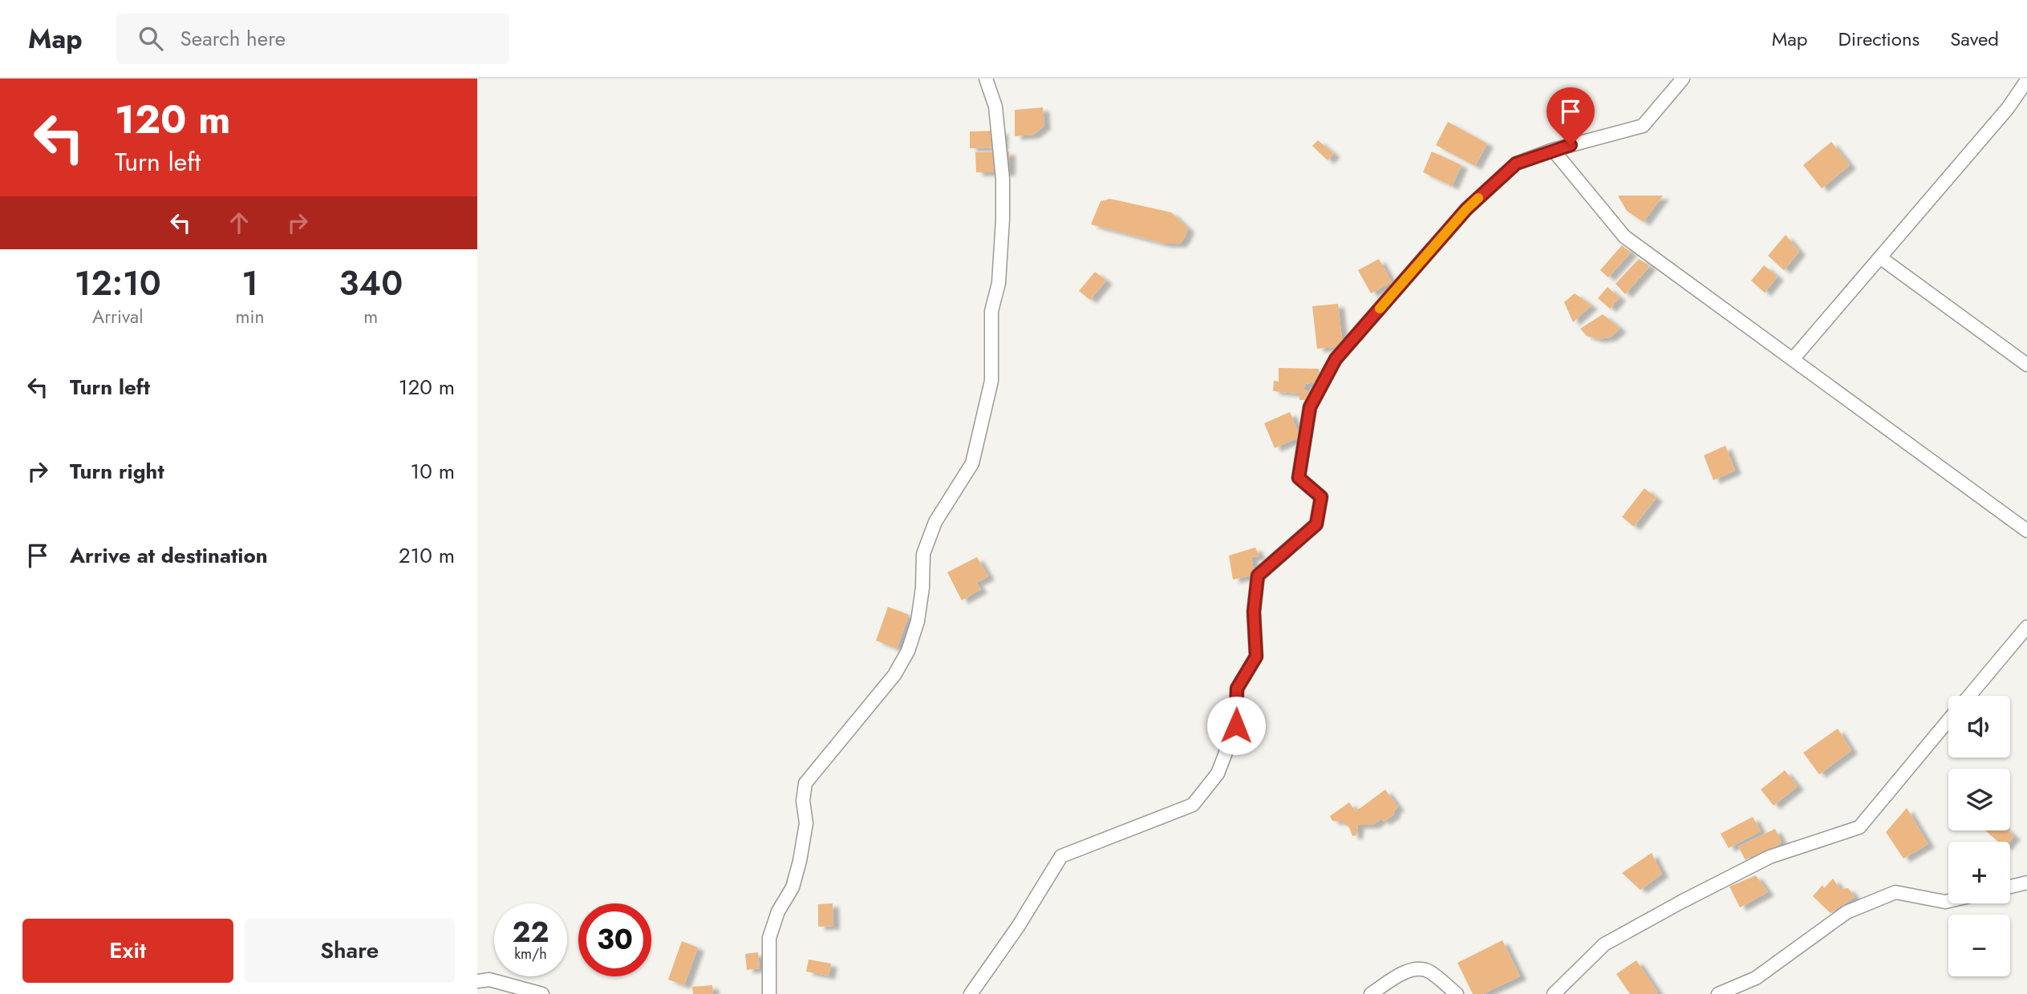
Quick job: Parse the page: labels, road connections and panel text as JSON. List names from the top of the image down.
{
  "page": {
    "header": "Map",
    "search": "Search here",
    "nav": ["Map", "Directions", "Saved"],
    "turn": ["120 m", "Turn left"],
    "eta": [
      "12:10",
      "Arrival",
      "1",
      "min",
      "340",
      "m"
    ],
    "list": [
      {
        "name": "Turn left",
        "value": "120 m"
      },
      {
        "name": "Turn right",
        "value": "10 m"
      },
      {
        "name": "Arrive at destination",
        "value": "210 m"
      }
    ],
    "map_buttons": ["+", "−"],
    "speed": "22 km/h",
    "limit": "30",
    "buttons": ["Exit", "Share"]
  }
}
